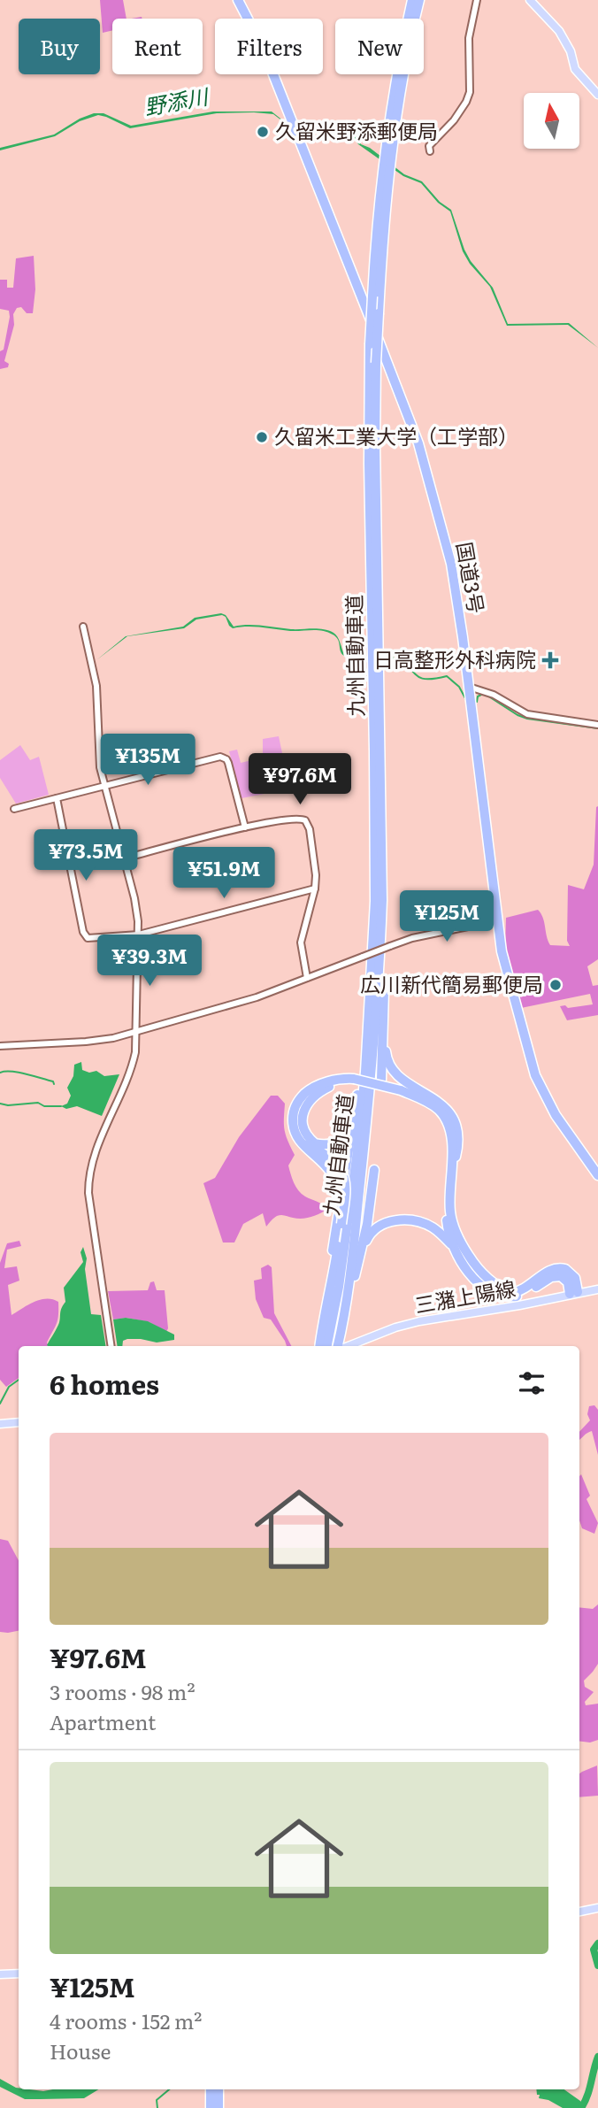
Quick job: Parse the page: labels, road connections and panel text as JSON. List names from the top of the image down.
{
  "streets": {
    "highway": ["国道3号", "九州自動車道"],
    "main road": ["三潴上陽線"]
  },
  "water": ["野添川"],
  "places": {
    "other": ["久留米野添郵便局", "久留米工業大学（工学部）", "広川新代簡易郵便局"],
    "health": ["日高整形外科病院"]
  },
  "north": "top",
  "page": {
    "chip": [
      "Buy",
      "Rent",
      "Filters",
      "New"
    ],
    "price": [
      "¥135M",
      "¥97.6M",
      "¥73.5M",
      "¥51.9M",
      "¥125M",
      "¥39.3M"
    ],
    "heading": "6 homes",
    "list": [
      {
        "name": "¥97.6M",
        "note": "3 rooms · 98 m² · Apartment"
      },
      {
        "name": "¥125M",
        "note": "4 rooms · 152 m² · House"
      }
    ]
  }
}
